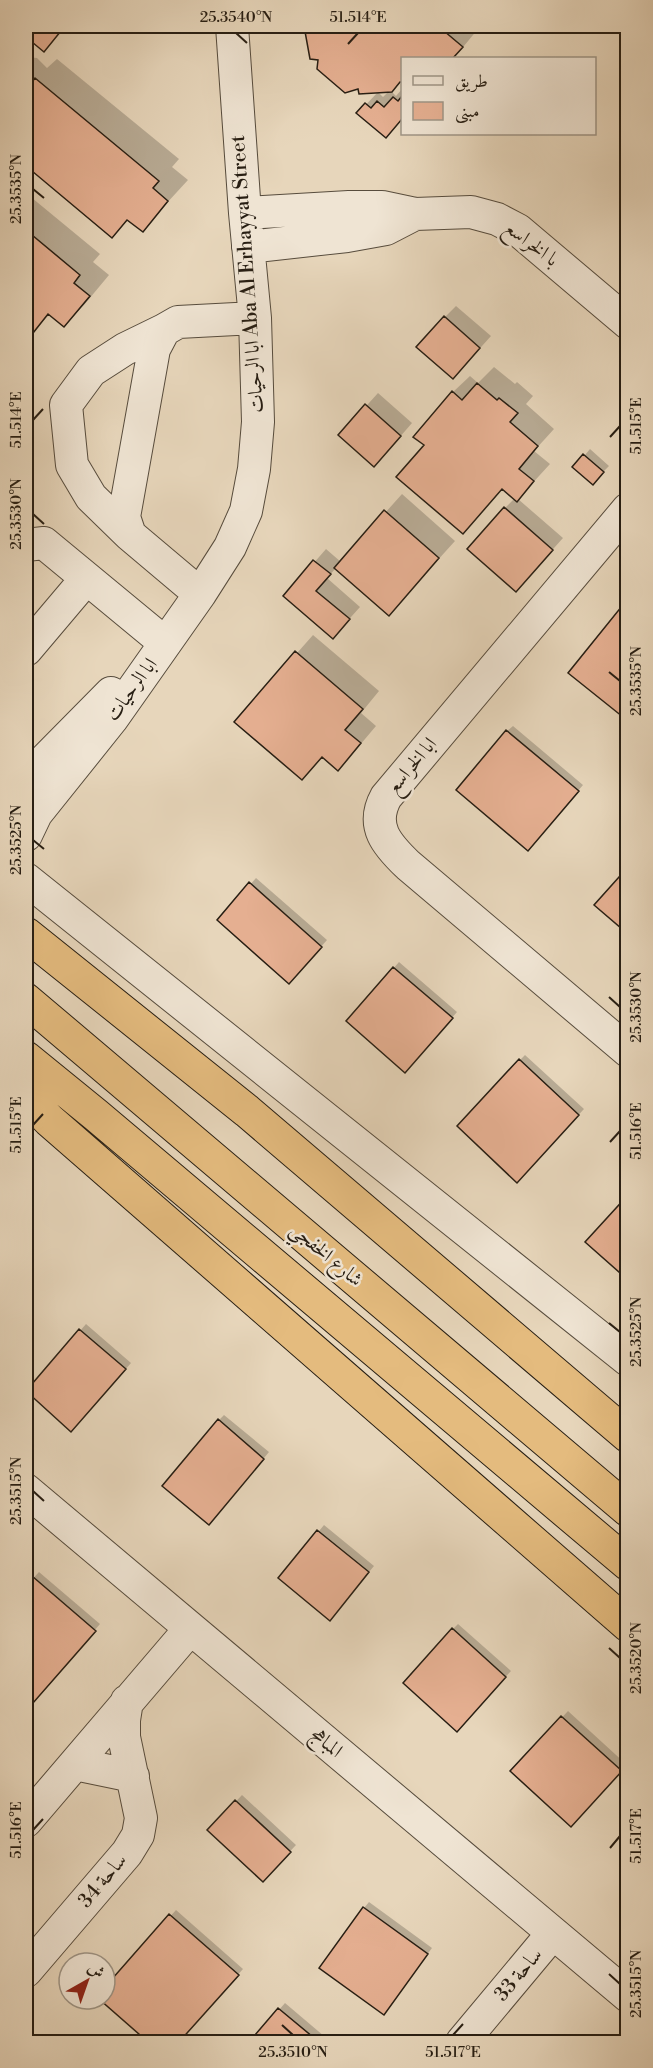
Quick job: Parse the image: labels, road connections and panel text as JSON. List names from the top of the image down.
{
  "streets": {
    "highway": ["شارع الخفجي"],
    "street": [
      "با الخراسع",
      "ابا الرحيات Aba Al Erhayyat Street",
      "ابا الرحيات",
      "ابا الخراسع",
      "المباهج",
      "ساحة 34",
      "ساحة 33"
    ]
  },
  "crossings": [
    ["با الخراسع", "ابا الرحيات Aba Al Erhayyat Street"],
    ["ابا الرحيات Aba Al Erhayyat Street", "ابا الرحيات"],
    ["المباهج", "ساحة 33"]
  ],
  "legend": ["طريق", "مبنى"],
  "north": "top right",
  "coordinates": [
    "25.3540°N",
    "51.514°E",
    "25.3535°N",
    "51.515°E",
    "25.3530°N",
    "25.3525°N",
    "51.516°E",
    "25.3515°N",
    "25.3520°N",
    "51.517°E",
    "25.3510°N"
  ]
}
